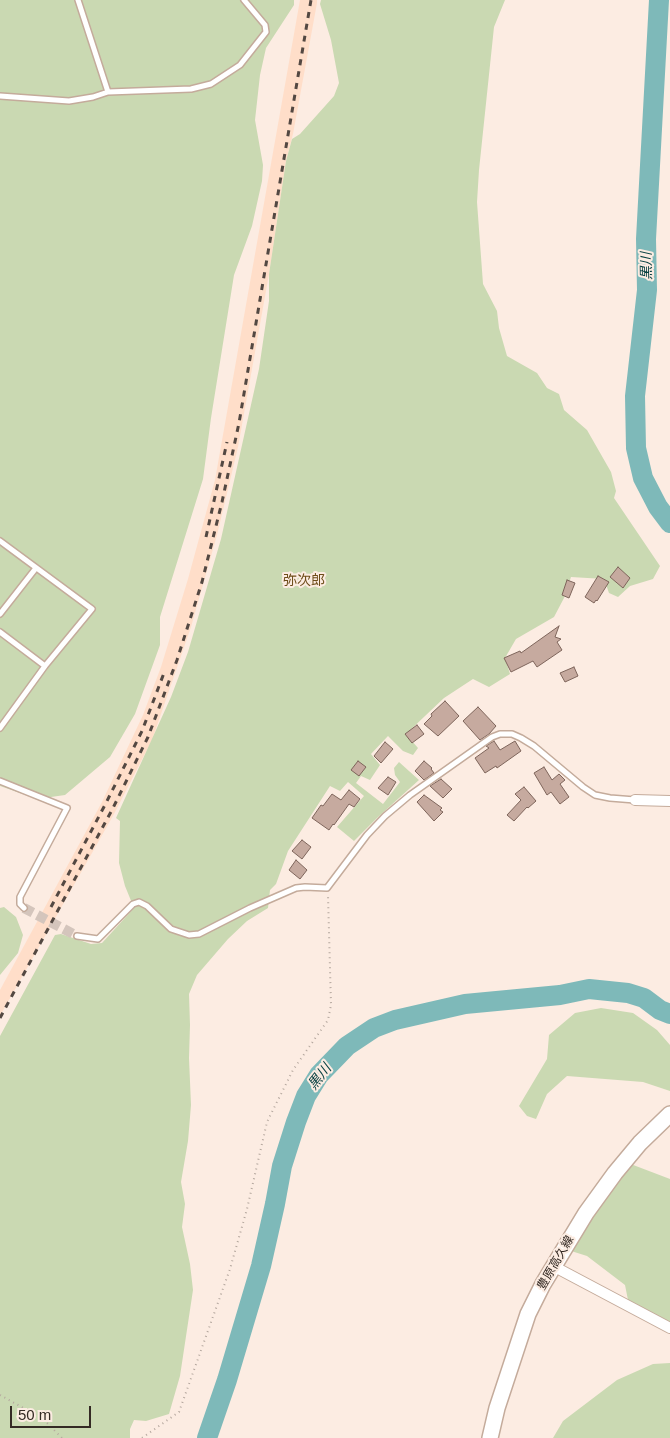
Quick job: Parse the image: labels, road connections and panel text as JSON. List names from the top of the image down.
{
  "streets": {
    "main road": ["豊原高久線"]
  },
  "districts": ["弥次郎"],
  "water": ["黒川"],
  "scale_bar": "50 m"
}
